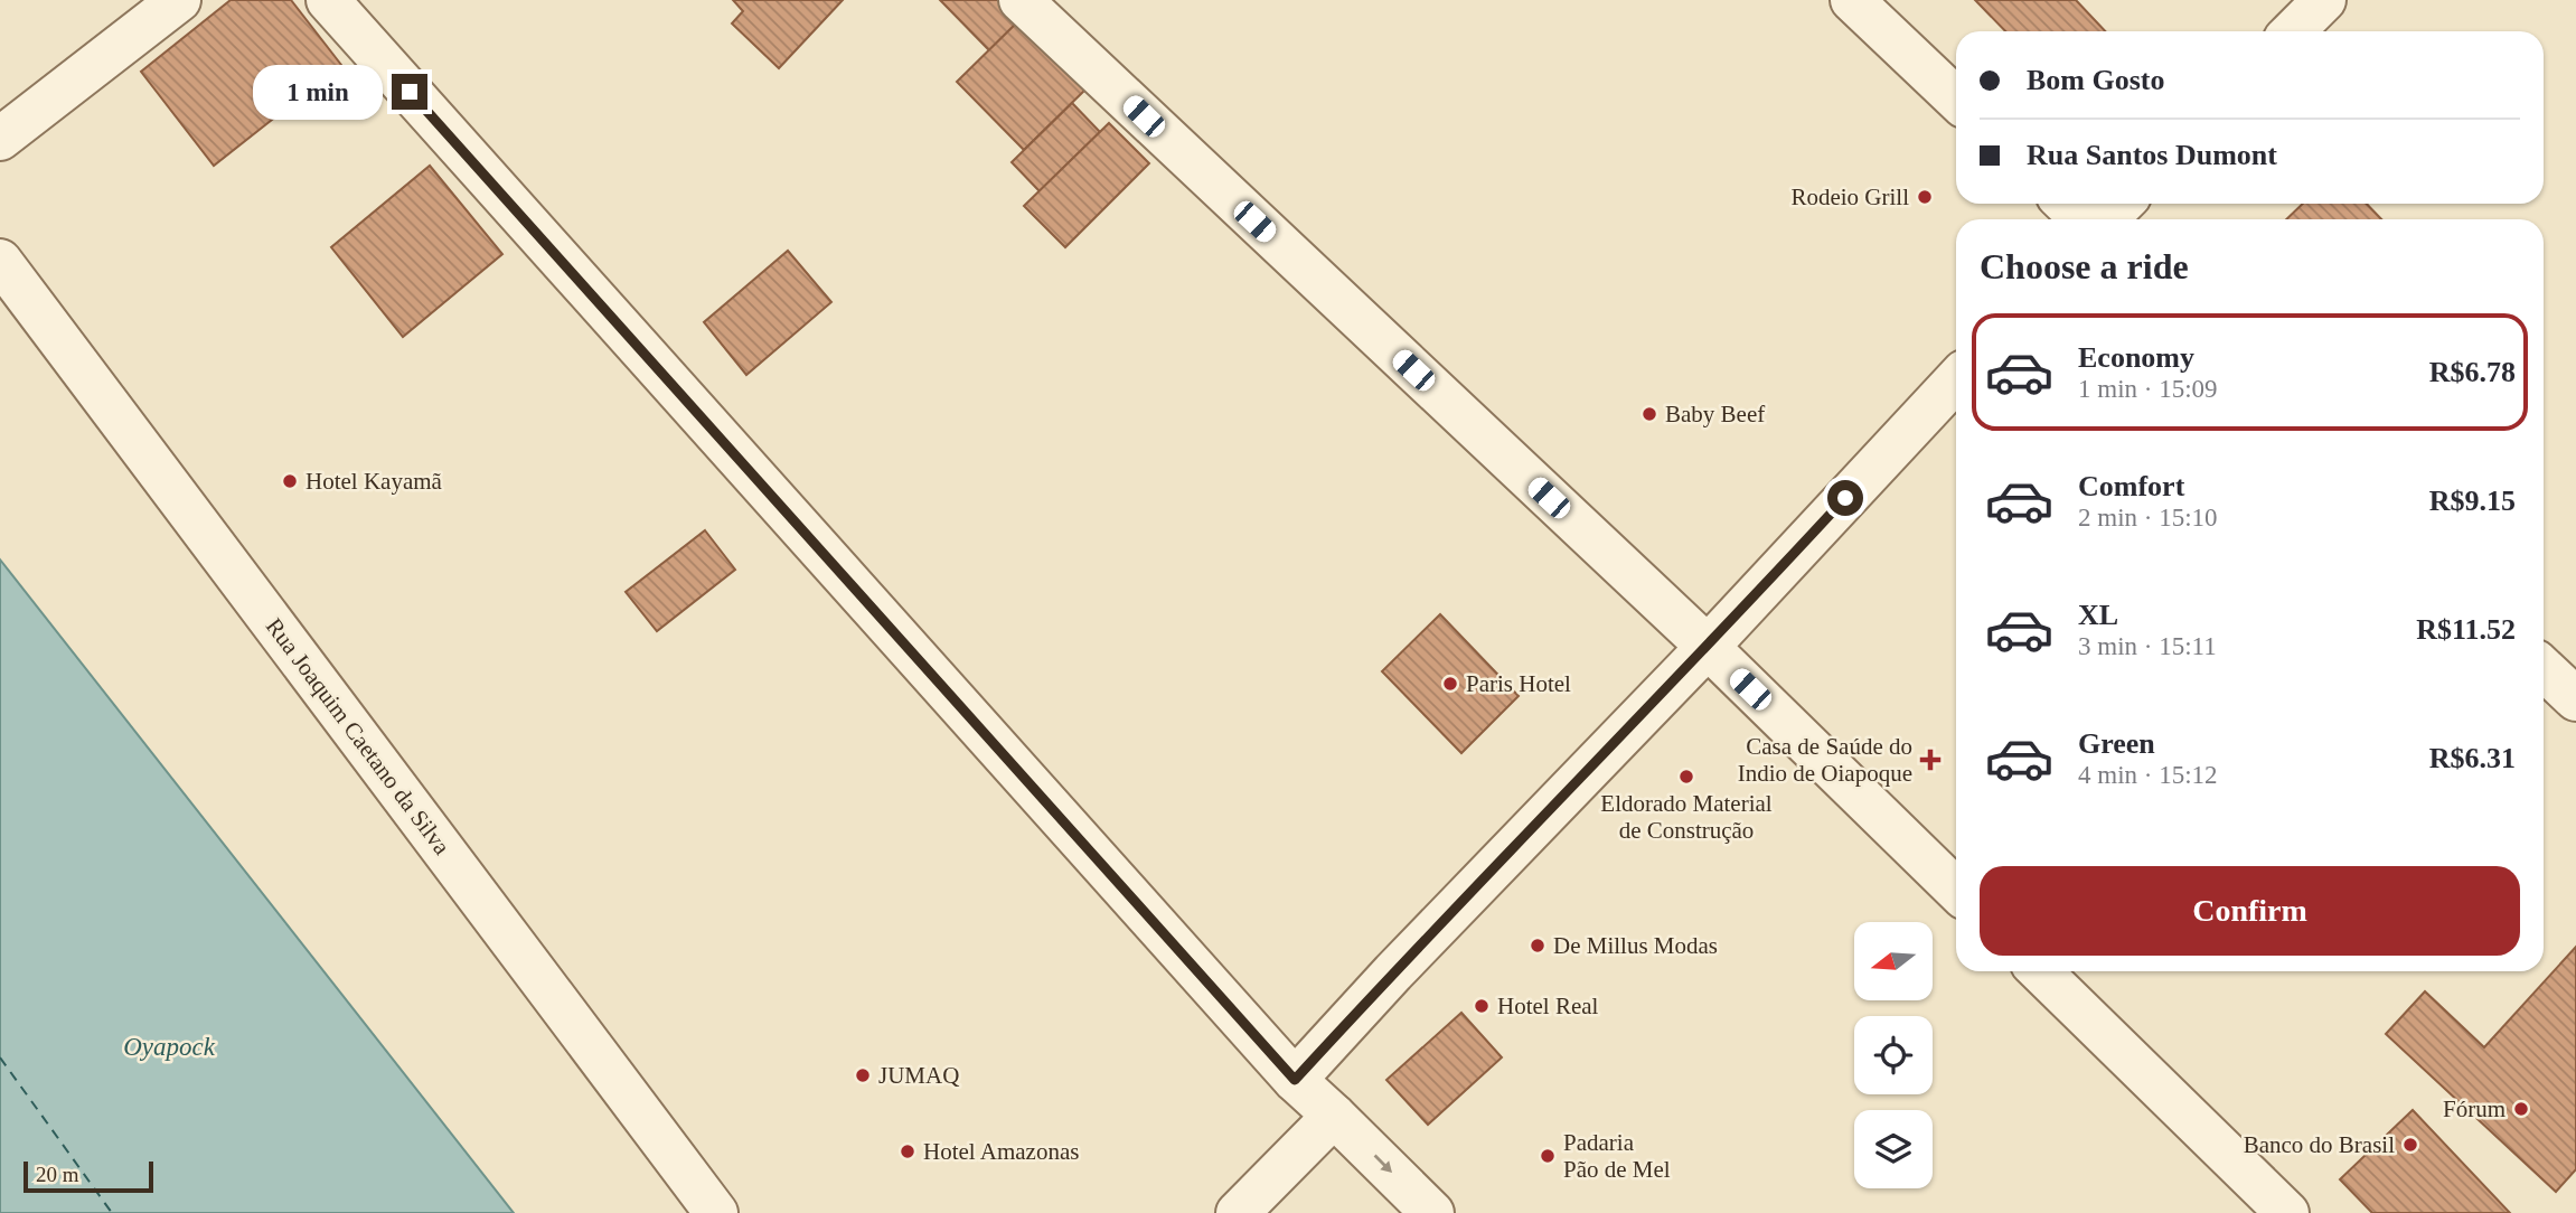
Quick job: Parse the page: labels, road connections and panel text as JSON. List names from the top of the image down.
{
  "streets": {
    "street": ["Rua Joaquim Caetano da Silva"]
  },
  "water": ["Oyapock"],
  "places": {
    "other": [
      "Rodeio Grill",
      "Baby Beef",
      "Hotel Kayamã",
      "Paris Hotel",
      "Eldorado Material de Construção",
      "De Millus Modas",
      "Hotel Real",
      "JUMAQ",
      "Fórum",
      "Banco do Brasil",
      "Hotel Amazonas",
      "Padaria Pão de Mel"
    ],
    "health": ["Casa de Saúde do Indio de Oiapoque"]
  },
  "scale_bar": "20 m",
  "north": "left",
  "page": {
    "banner": ["Bom Gosto", "Rua Santos Dumont"],
    "bubble": "1 min",
    "heading": "Choose a ride",
    "list": [
      {
        "name": "Economy",
        "note": "1 min · 15:09",
        "value": "R$6.78"
      },
      {
        "name": "Comfort",
        "note": "2 min · 15:10",
        "value": "R$9.15"
      },
      {
        "name": "XL",
        "note": "3 min · 15:11",
        "value": "R$11.52"
      },
      {
        "name": "Green",
        "note": "4 min · 15:12",
        "value": "R$6.31"
      }
    ],
    "buttons": "Confirm",
    "scale": "20 m"
  }
}
